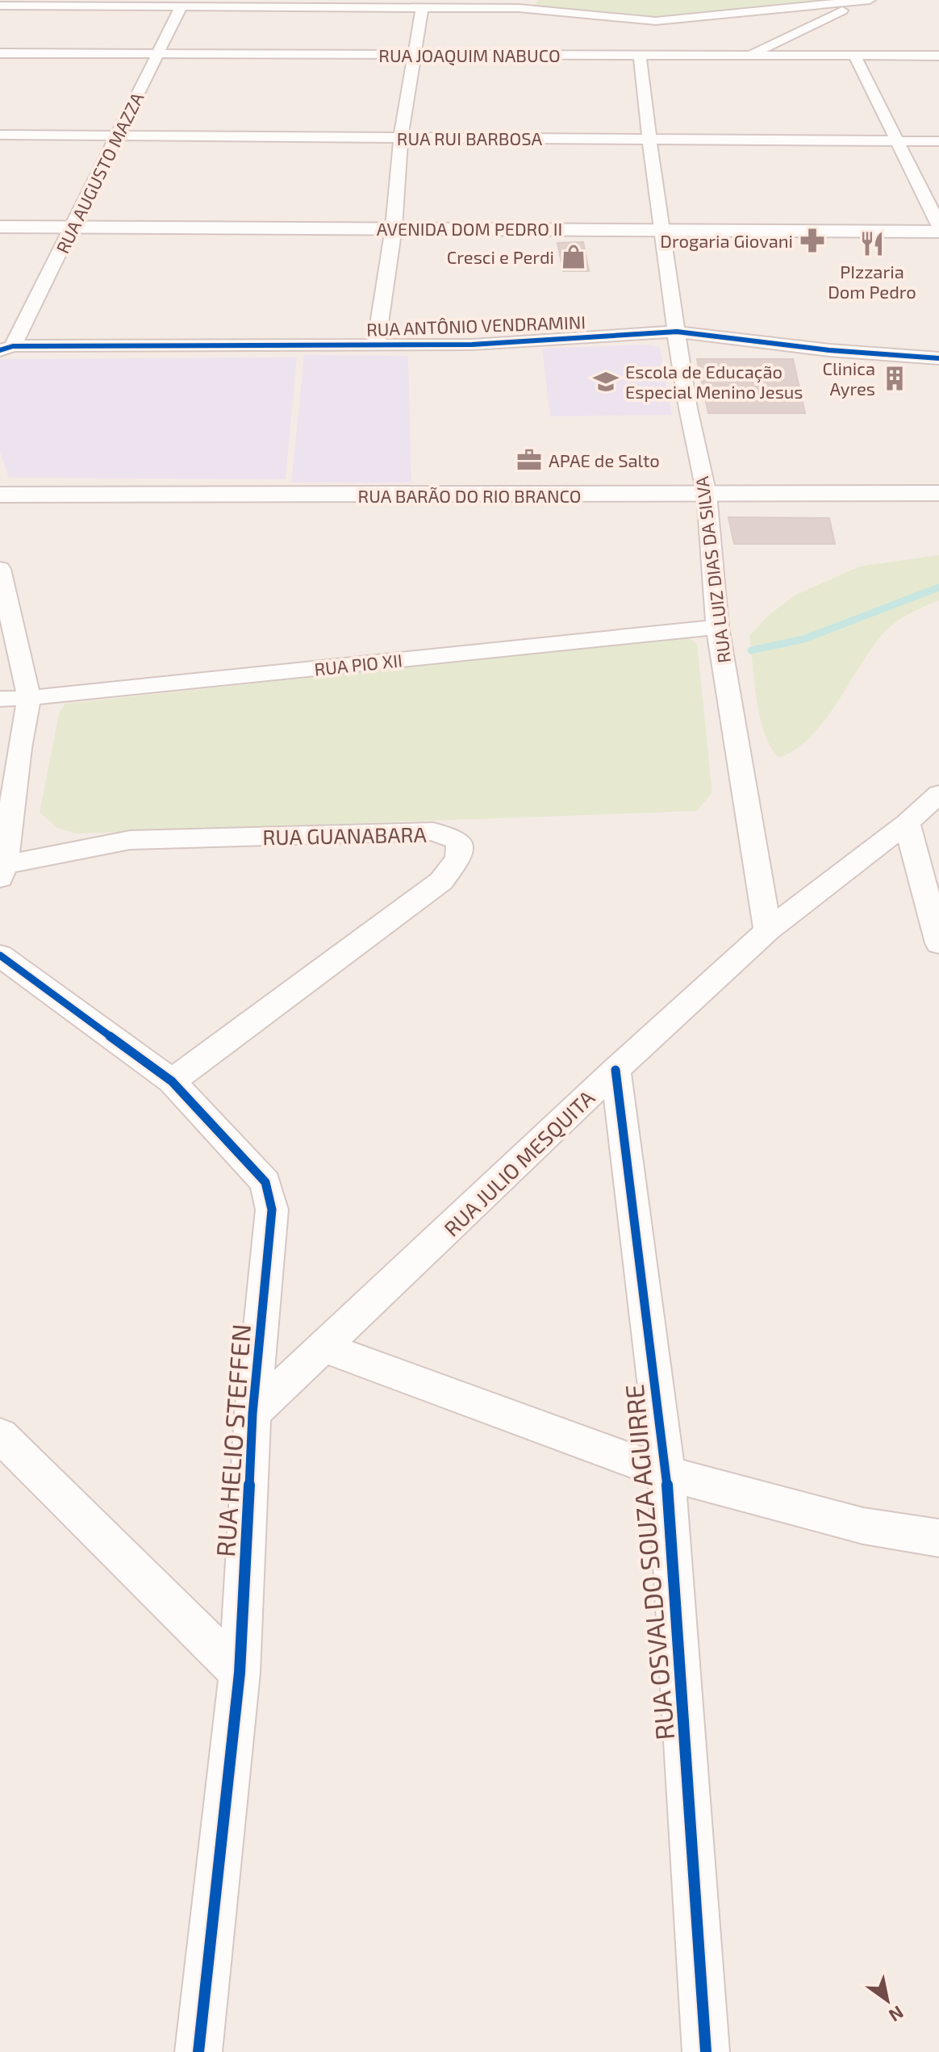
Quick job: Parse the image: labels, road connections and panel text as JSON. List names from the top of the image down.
{
  "streets": {
    "main road": ["AVENIDA DOM PEDRO II", "RUA BARÃO DO RIO BRANCO"],
    "street": [
      "RUA JOAQUIM NABUCO",
      "RUA RUI BARBOSA",
      "RUA AUGUSTO MAZZA",
      "RUA ANTÔNIO VENDRAMINI",
      "RUA LUIZ DIAS DA SILVA",
      "RUA PIO XII",
      "RUA GUANABARA",
      "RUA JULIO MESQUITA",
      "RUA HELIO STEFFEN",
      "RUA OSVALDO SOUZA AGUIRRE"
    ]
  },
  "crossings": [
    ["RUA JOAQUIM NABUCO", "RUA AUGUSTO MAZZA"],
    ["RUA JOAQUIM NABUCO", "RUA LUIZ DIAS DA SILVA"],
    ["RUA RUI BARBOSA", "RUA AUGUSTO MAZZA"],
    ["RUA RUI BARBOSA", "RUA LUIZ DIAS DA SILVA"],
    ["RUA AUGUSTO MAZZA", "AVENIDA DOM PEDRO II"],
    ["RUA AUGUSTO MAZZA", "RUA ANTÔNIO VENDRAMINI"],
    ["AVENIDA DOM PEDRO II", "RUA LUIZ DIAS DA SILVA"],
    ["RUA ANTÔNIO VENDRAMINI", "RUA LUIZ DIAS DA SILVA"],
    ["RUA BARÃO DO RIO BRANCO", "RUA LUIZ DIAS DA SILVA"],
    ["RUA LUIZ DIAS DA SILVA", "RUA PIO XII"],
    ["RUA LUIZ DIAS DA SILVA", "RUA JULIO MESQUITA"],
    ["RUA GUANABARA", "RUA HELIO STEFFEN"],
    ["RUA JULIO MESQUITA", "RUA HELIO STEFFEN"],
    ["RUA JULIO MESQUITA", "RUA OSVALDO SOUZA AGUIRRE"]
  ],
  "places": {
    "pharmacy": ["Drogaria Giovani"],
    "restaurant": ["PIzzaria Dom Pedro"],
    "shop": ["Cresci e Perdi"],
    "building": ["Clinica Ayres"],
    "school or university": ["Escola de Educação Especial Menino Jesus"],
    "office": ["APAE de Salto"]
  },
  "north": "bottom right"
}
